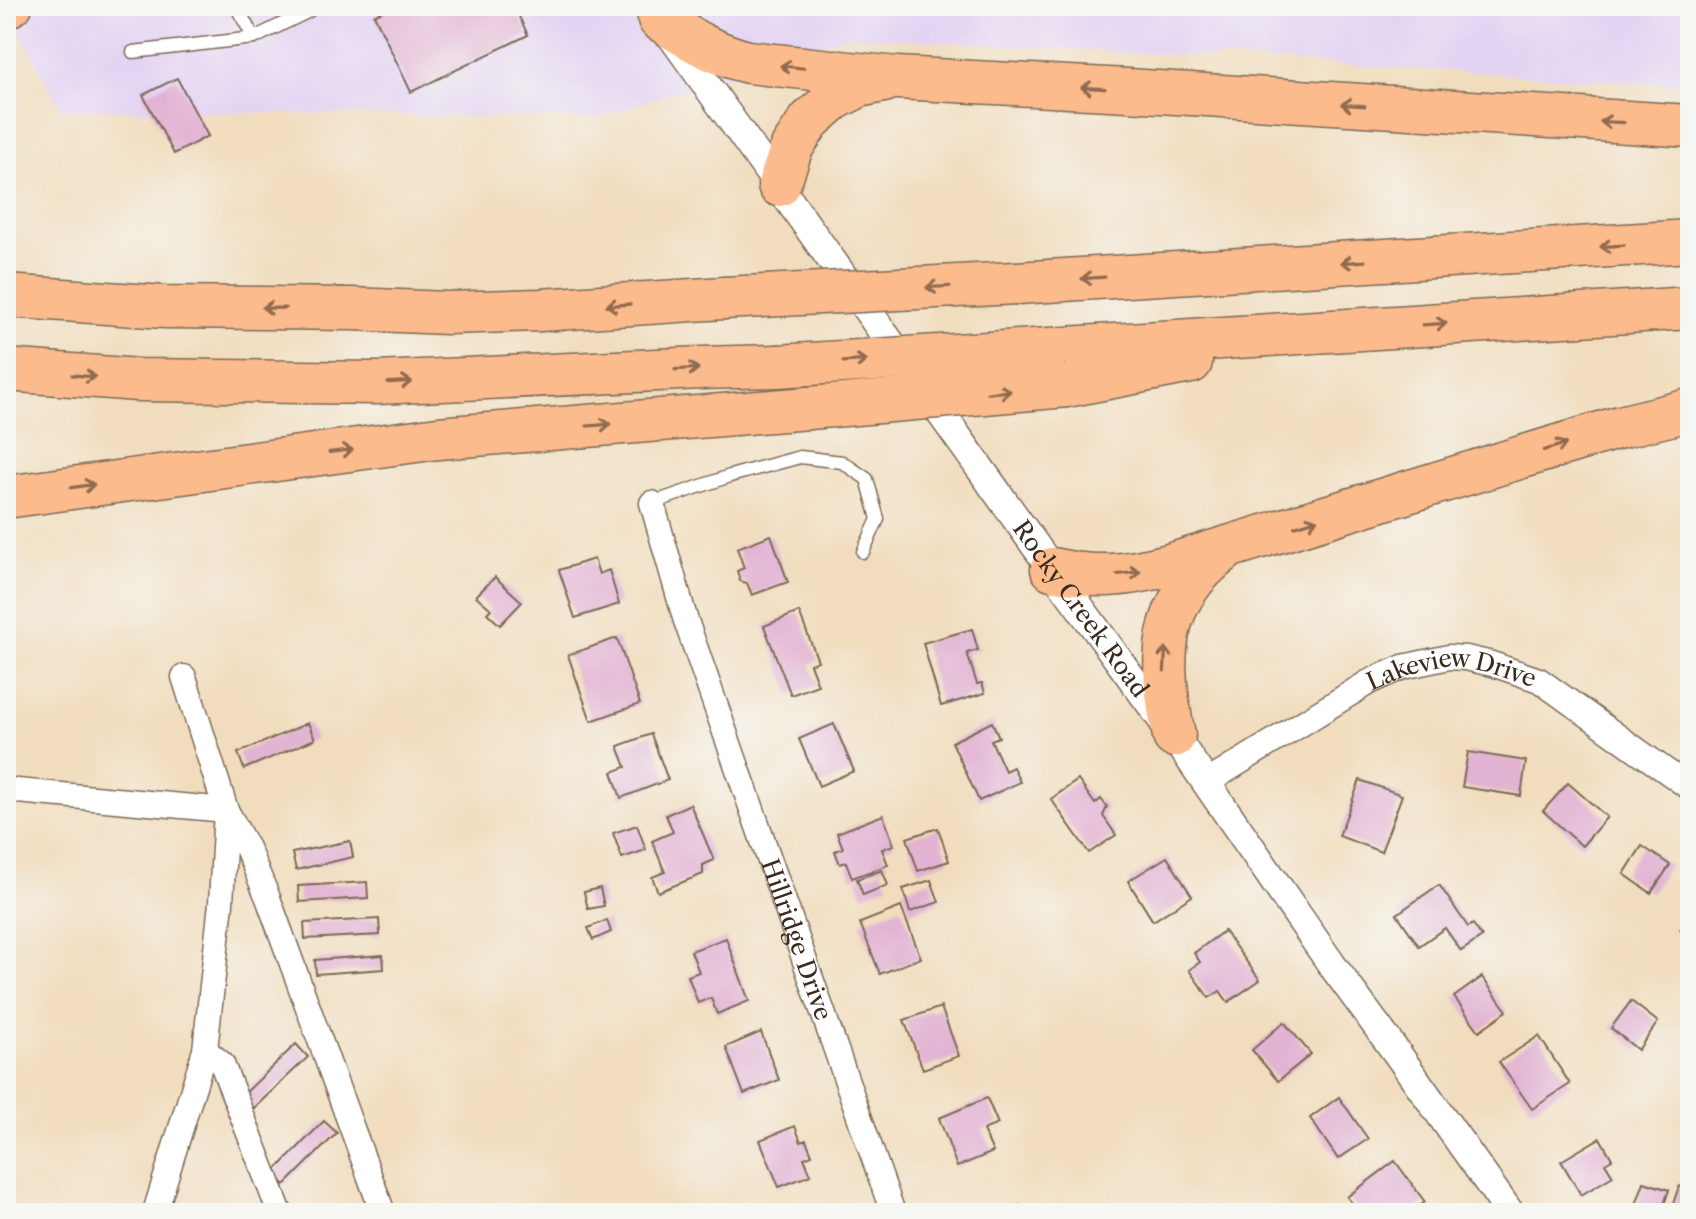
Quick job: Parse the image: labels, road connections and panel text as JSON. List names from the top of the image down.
{
  "streets": {
    "street": ["Rocky Creek Road", "Lakeview Drive", "Hillridge Drive"]
  },
  "crossings": [
    ["Rocky Creek Road", "Lakeview Drive"]
  ]
}
